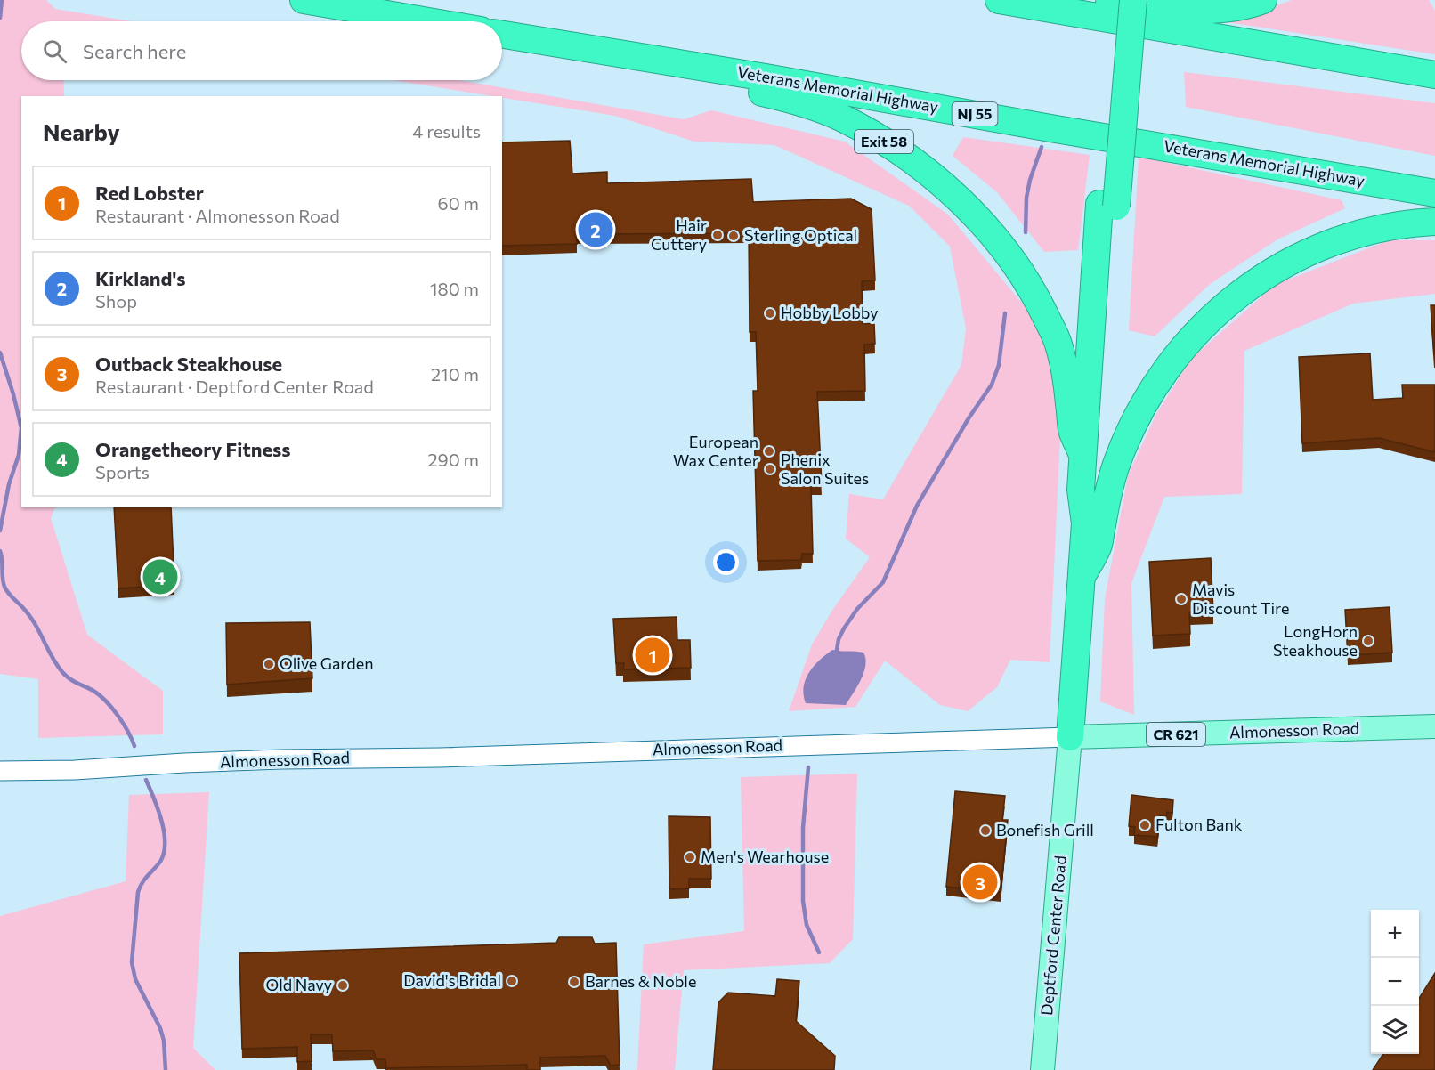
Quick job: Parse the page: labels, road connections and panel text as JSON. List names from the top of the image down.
{
  "streets": {
    "highway": ["Veterans Memorial Highway", "NJ 55", "Exit 58"],
    "main road": ["Almonesson Road", "CR 621", "Deptford Center Road"]
  },
  "crossings": [
    ["Veterans Memorial Highway", "Exit 58"],
    ["Almonesson Road", "Deptford Center Road"]
  ],
  "places": [
    "Hair Cuttery",
    "Sterling Optical",
    "Hobby Lobby",
    "European Wax Center",
    "Phenix Salon Suites",
    "Mavis Discount Tire",
    "LongHorn Steakhouse",
    "Olive Garden",
    "Fulton Bank",
    "Bonefish Grill",
    "Men's Wearhouse",
    "David's Bridal",
    "Barnes & Noble",
    "Old Navy"
  ],
  "page": {
    "search": "Search here",
    "heading": ["Nearby", "4 results"],
    "list": [
      {
        "mark": "1",
        "name": "Red Lobster",
        "note": "Restaurant · Almonesson Road",
        "value": "60 m"
      },
      {
        "mark": "2",
        "name": "Kirkland's",
        "note": "Shop",
        "value": "180 m"
      },
      {
        "mark": "3",
        "name": "Outback Steakhouse",
        "note": "Restaurant · Deptford Center Road",
        "value": "210 m"
      },
      {
        "mark": "4",
        "name": "Orangetheory Fitness",
        "note": "Sports",
        "value": "290 m"
      }
    ],
    "pins": [
      "2",
      "4",
      "1",
      "3"
    ],
    "map_buttons": ["+", "−"]
  }
}
